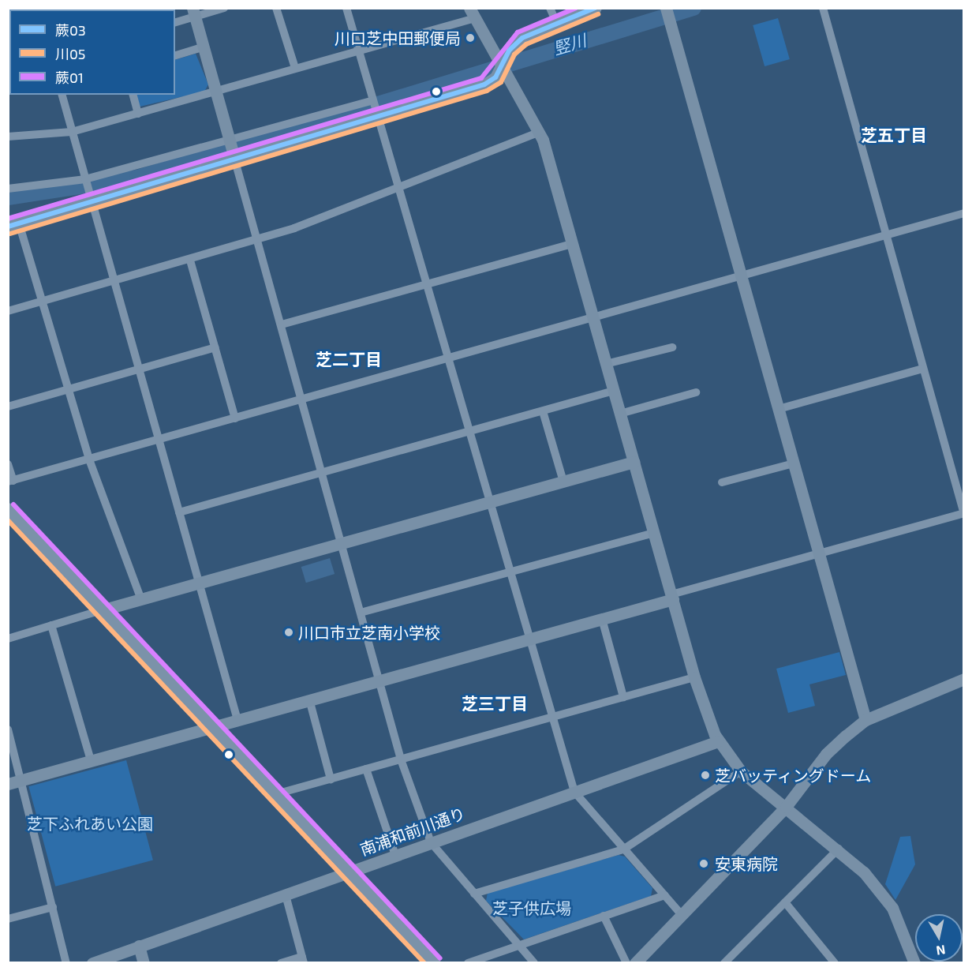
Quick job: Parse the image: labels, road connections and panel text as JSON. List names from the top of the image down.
{
  "streets": {
    "street": ["南浦和前川通り"]
  },
  "districts": ["芝五丁目", "芝二丁目", "芝三丁目"],
  "water": ["竪川"],
  "parks": ["芝下ふれあい公園", "芝子供広場"],
  "places": [
    "川口芝中田郵便局",
    "川口市立芝南小学校",
    "芝バッティングドーム",
    "安東病院"
  ],
  "lines": ["transit line 蕨03", "transit line 蕨01", "transit line 川05"],
  "legend": ["蕨03", "川05", "蕨01"],
  "north": "bottom"
}
